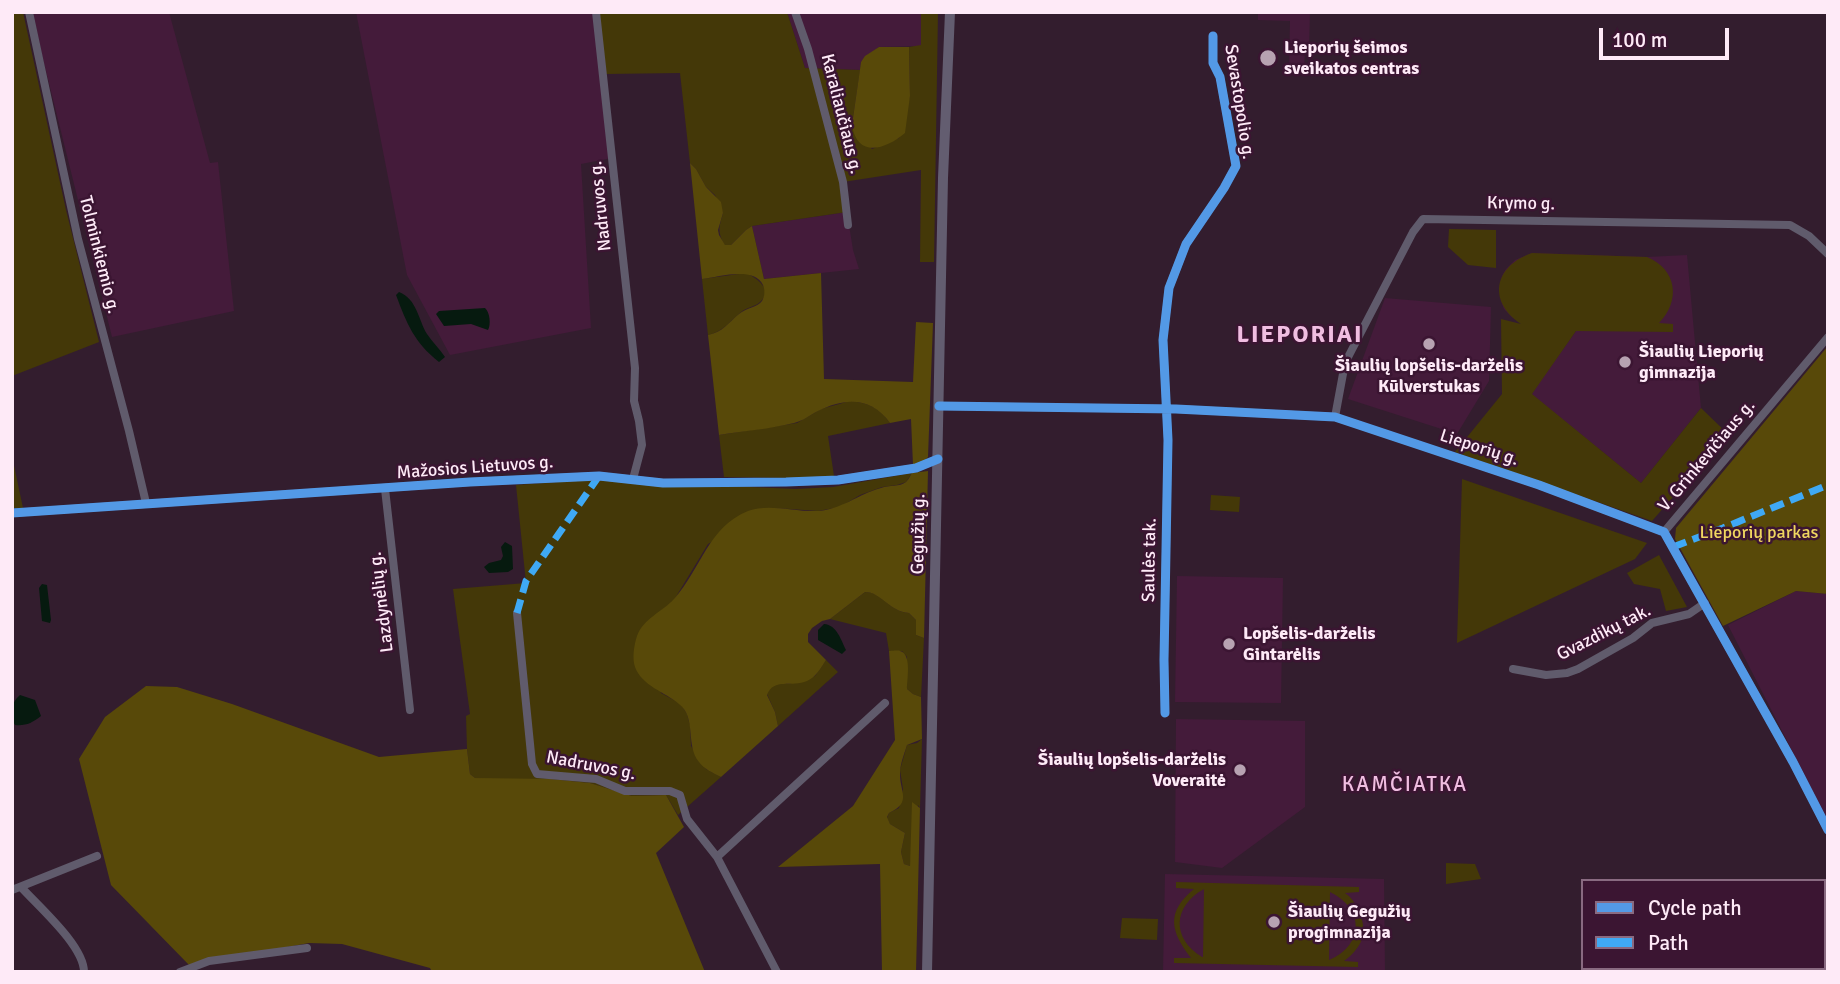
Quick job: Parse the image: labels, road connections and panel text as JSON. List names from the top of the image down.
{
  "streets": {
    "main road": ["Gegužių g."],
    "street": [
      "Sevastopolio g.",
      "Karaliaučiaus g.",
      "Krymo g.",
      "Nadruvos g.",
      "Tolminkiemio g.",
      "Lieporių g.",
      "V. Grinkevičiaus g.",
      "Mažosios Lietuvos g.",
      "Saulės tak.",
      "Lazdynėlių g.",
      "Gvazdikų tak."
    ]
  },
  "crossings": [
    ["Sevastopolio g.", "Lieporių g."],
    ["Sevastopolio g.", "Saulės tak."],
    ["Krymo g.", "Lieporių g."],
    ["Nadruvos g.", "Mažosios Lietuvos g."],
    ["Tolminkiemio g.", "Mažosios Lietuvos g."],
    ["Lieporių g.", "V. Grinkevičiaus g."],
    ["Lieporių g.", "Gegužių g."],
    ["Lieporių g.", "Saulės tak."],
    ["Mažosios Lietuvos g.", "Gegužių g."],
    ["Mažosios Lietuvos g.", "Lazdynėlių g."]
  ],
  "districts": ["LIEPORIAI", "KAMČIATKA"],
  "parks": ["Lieporių parkas"],
  "places": [
    "Lieporių šeimos sveikatos centras",
    "Šiaulių lopšelis-darželis Kūlverstukas",
    "Šiaulių Lieporių gimnazija",
    "Lopšelis-darželis Gintarėlis",
    "Šiaulių lopšelis-darželis Voveraitė",
    "Šiaulių Gegužių progimnazija"
  ],
  "legend": ["Cycle path", "Path"],
  "scale_bar": "100 m"
}
